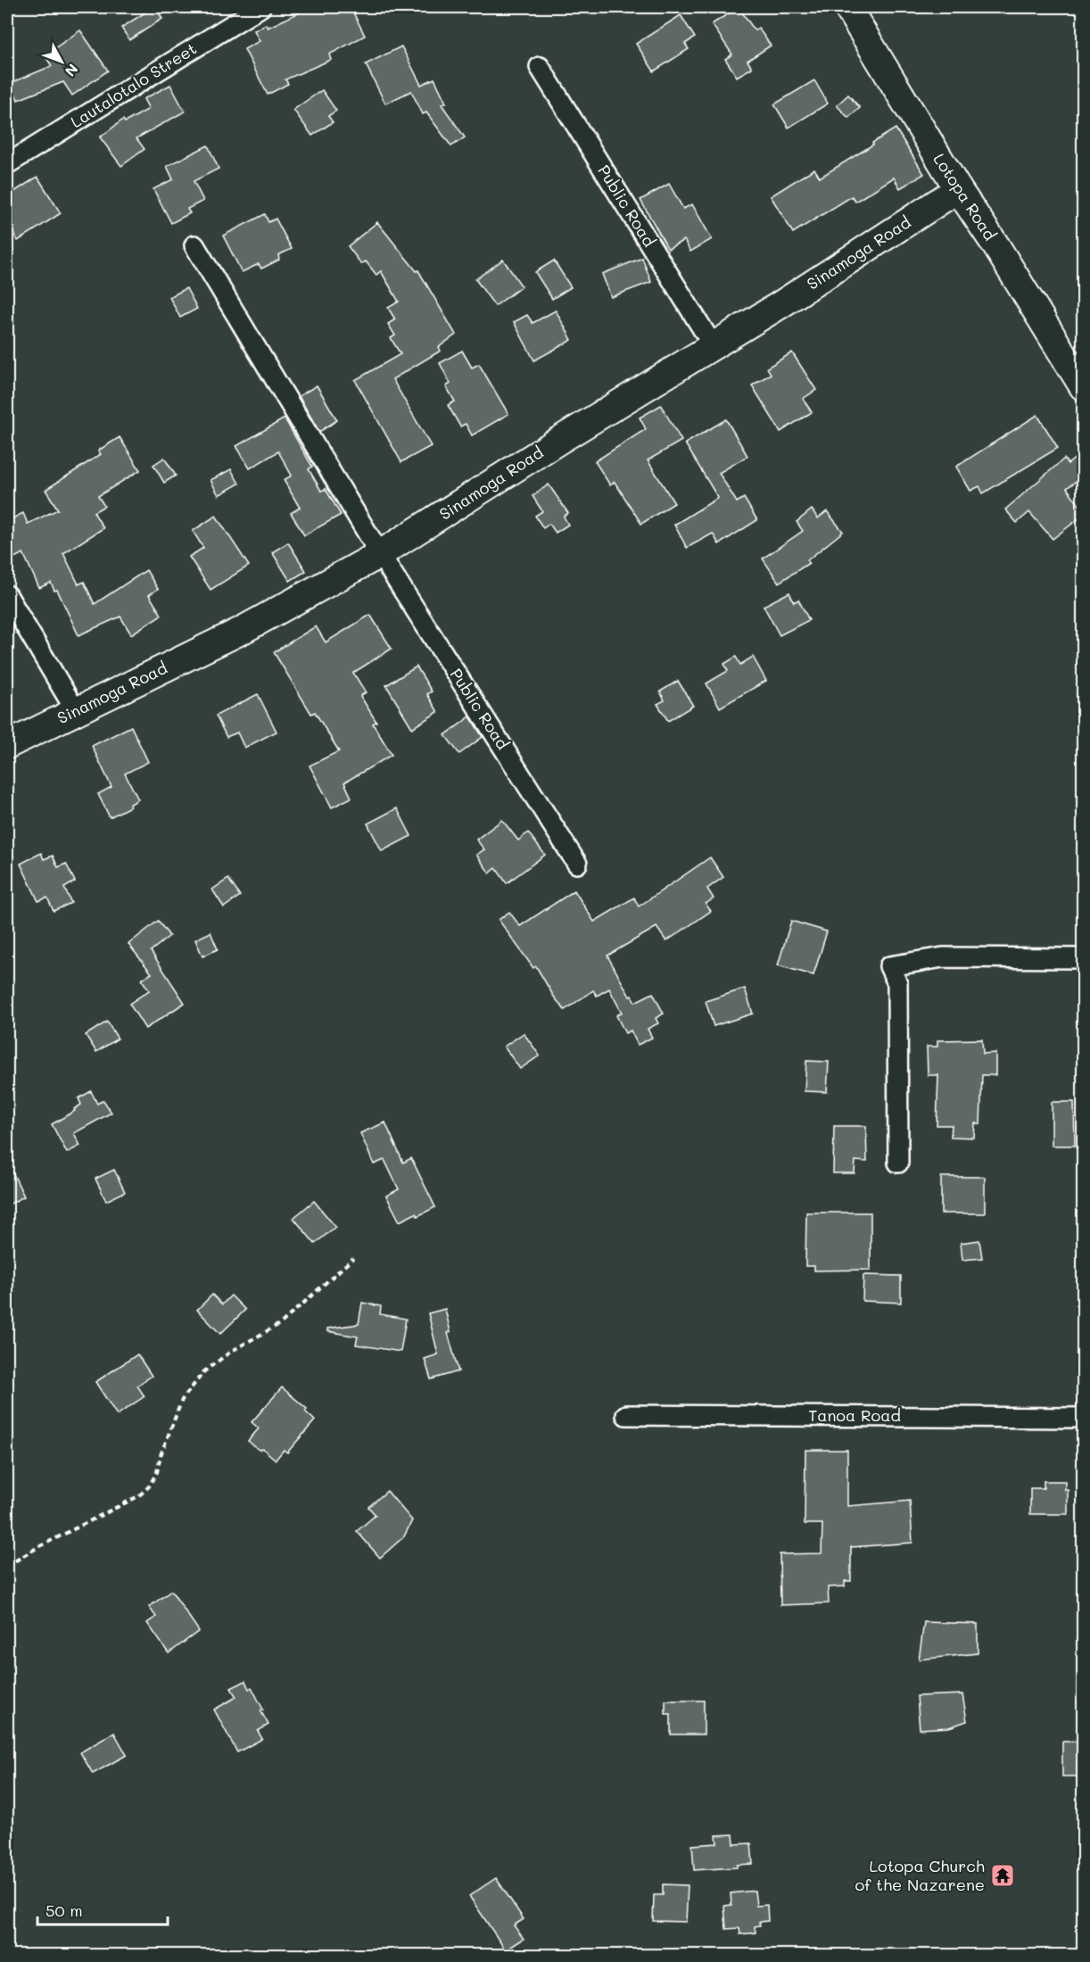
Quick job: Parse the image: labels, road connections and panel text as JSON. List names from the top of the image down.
{
  "streets": {
    "street": [
      "Lautalotalo Street",
      "Lotopa Road",
      "Public Road",
      "Sinamoga Road",
      "Tanoa Road"
    ]
  },
  "crossings": [
    ["Lotopa Road", "Sinamoga Road"],
    ["Public Road", "Sinamoga Road"]
  ],
  "places": {
    "temple": ["Lotopa Church of the Nazarene"]
  },
  "scale_bar": "50 m",
  "north": "bottom right"
}
